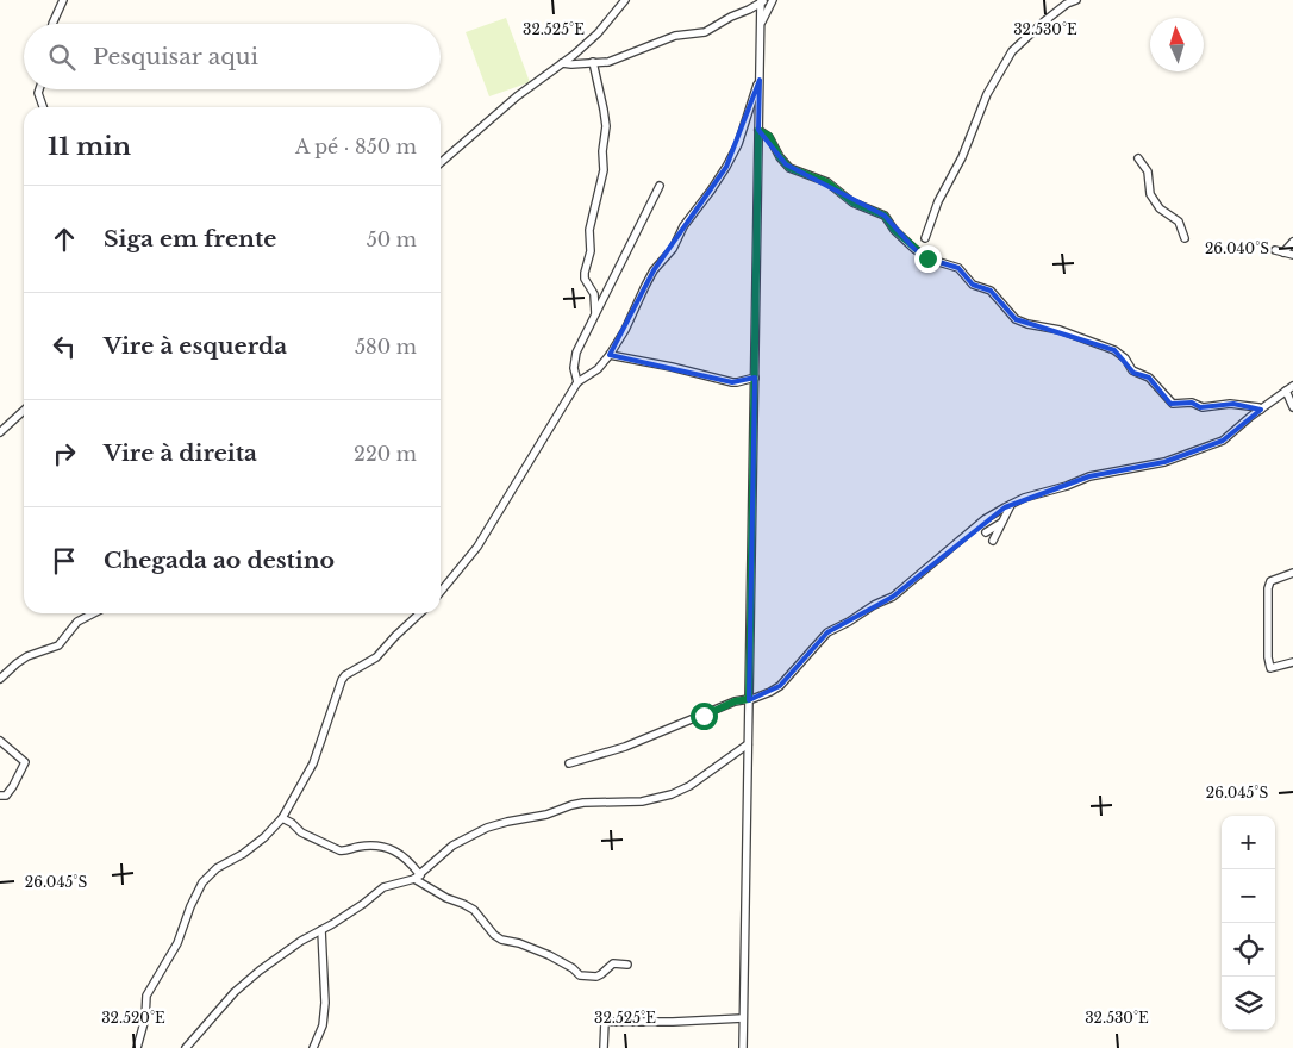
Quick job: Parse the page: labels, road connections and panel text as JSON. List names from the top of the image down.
{
  "north": "top",
  "page": {
    "search": "Pesquisar aqui",
    "heading": ["11 min", "A pé · 850 m"],
    "list": [
      ["Siga em frente", "50 m"],
      ["Vire à esquerda", "580 m"],
      ["Vire à direita", "220 m"],
      "Chegada ao destino"
    ],
    "map_buttons": ["+", "−"]
  },
  "coordinates": [
    "32.525°E",
    "32.530°E",
    "26.040°S",
    "26.045°S",
    "32.520°E"
  ]
}
